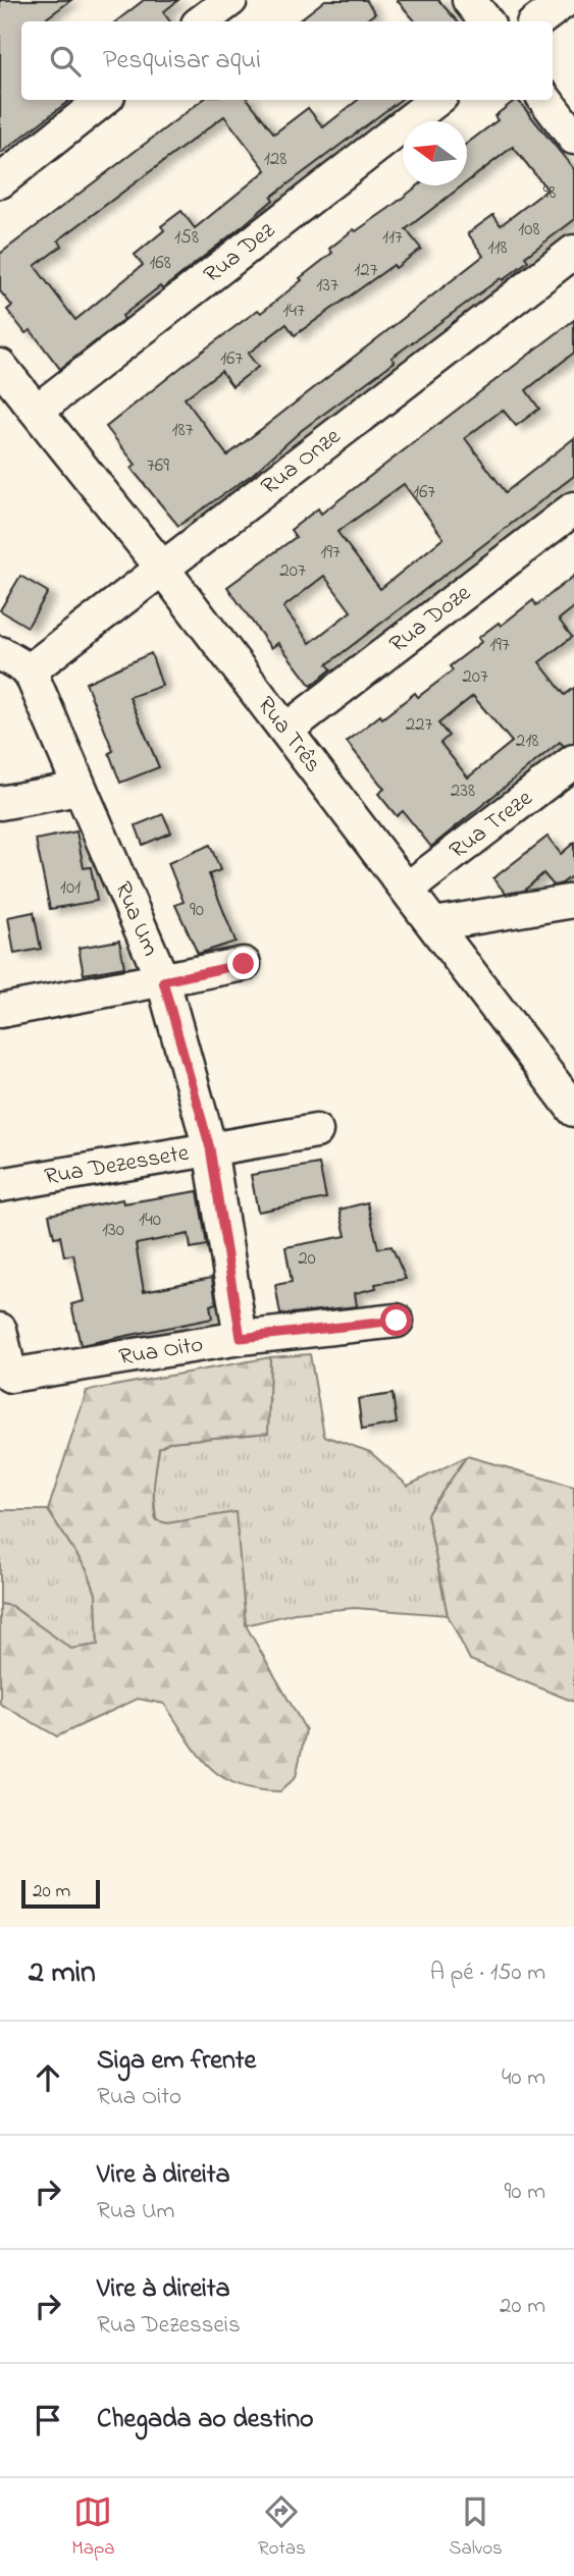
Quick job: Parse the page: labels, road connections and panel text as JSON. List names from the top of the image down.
{
  "streets": {
    "street": [
      "Rua Dez",
      "Rua Onze",
      "Rua Doze",
      "Rua Três",
      "Rua Treze",
      "Rua Um",
      "Rua Dezessete",
      "Rua Oito"
    ]
  },
  "crossings": [
    ["Rua Dez", "Rua Três"],
    ["Rua Onze", "Rua Três"],
    ["Rua Onze", "Rua Um"],
    ["Rua Doze", "Rua Três"],
    ["Rua Três", "Rua Treze"],
    ["Rua Um", "Rua Dezessete"],
    ["Rua Um", "Rua Oito"]
  ],
  "house_numbers": [
    "128",
    "98",
    "108",
    "158",
    "117",
    "118",
    "168",
    "127",
    "137",
    "147",
    "167",
    "187",
    "769",
    "167",
    "197",
    "207",
    "197",
    "207",
    "227",
    "218",
    "238",
    "101",
    "90",
    "140",
    "130",
    "20"
  ],
  "scale_bar": "20 m",
  "north": "left",
  "page": {
    "search": "Pesquisar aqui",
    "scale": "20 m",
    "heading": ["2 min", "A pé · 150 m"],
    "list": [
      ["Siga em frente", "Rua Oito", "40 m"],
      ["Vire à direita", "Rua Um", "90 m"],
      ["Vire à direita", "Rua Dezesseis", "20 m"],
      "Chegada ao destino"
    ],
    "nav": ["Mapa", "Rotas", "Salvos"]
  }
}
